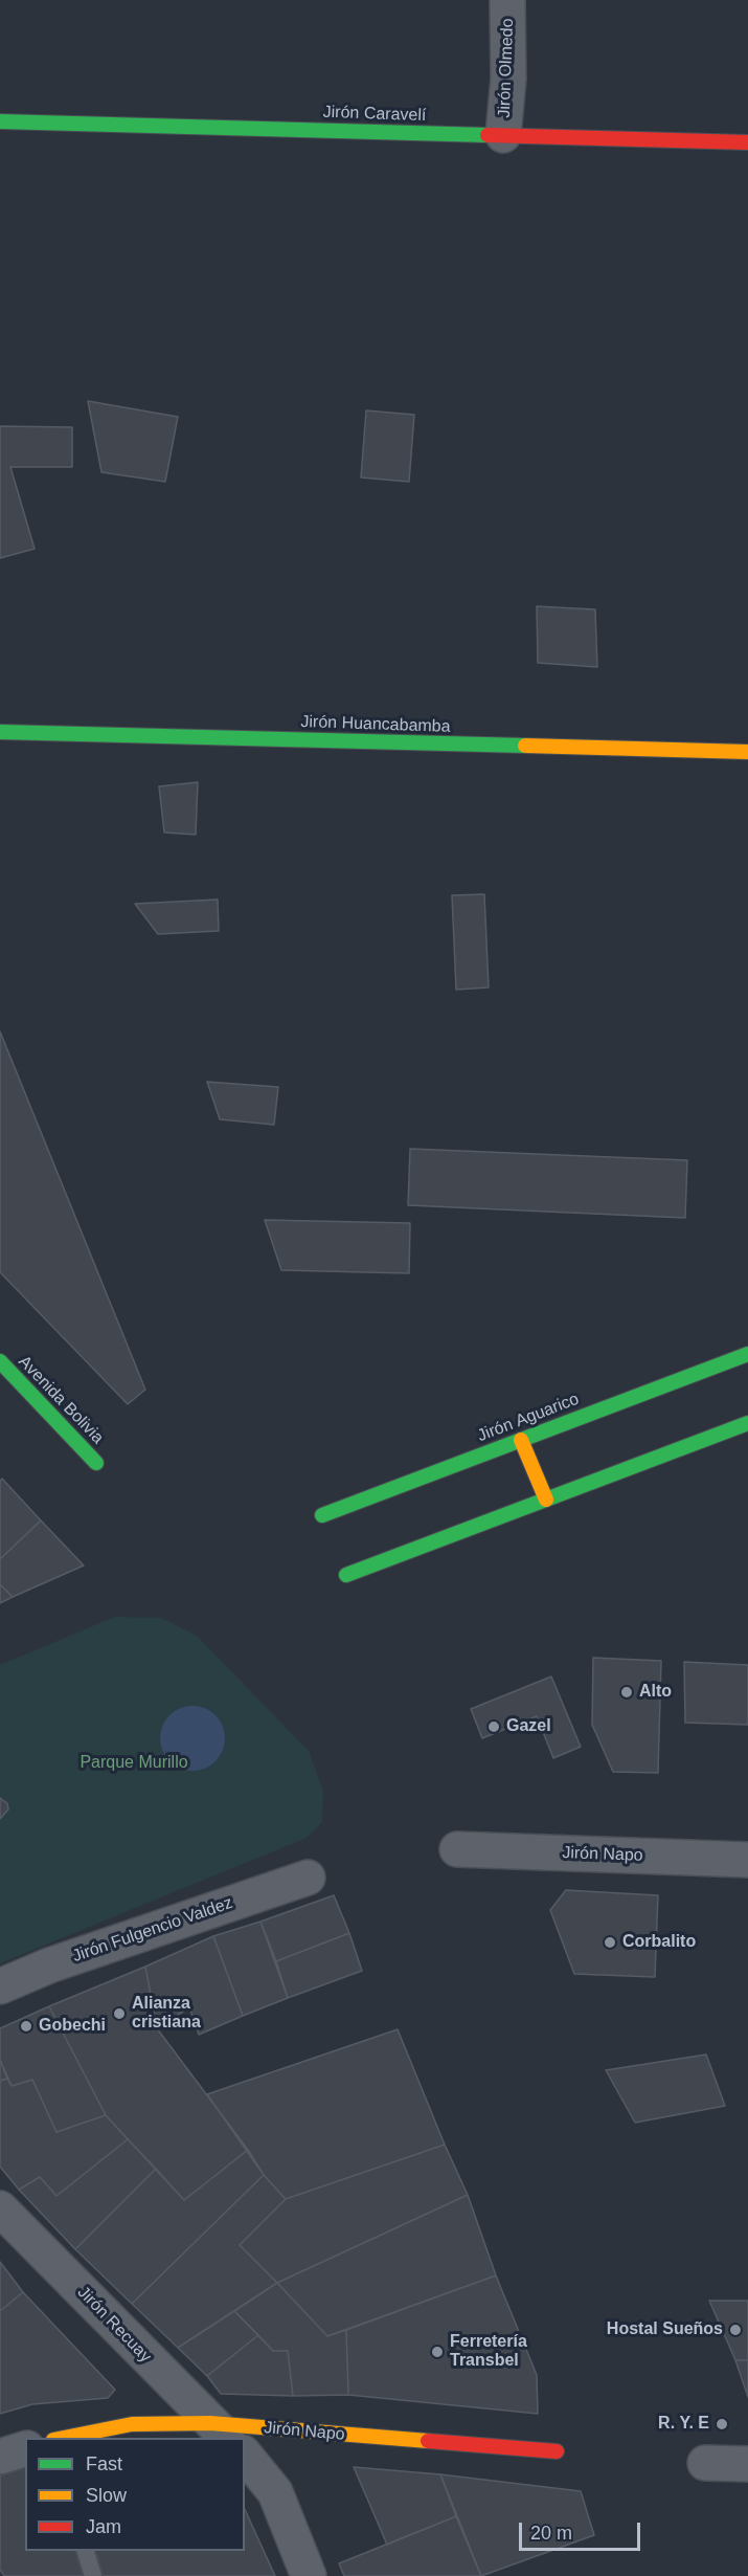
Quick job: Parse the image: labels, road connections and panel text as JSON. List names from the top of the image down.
{
  "streets": {
    "street": [
      "Jirón Olmedo",
      "Jirón Caravelí",
      "Jirón Huancabamba",
      "Avenida Bolivia",
      "Jirón Aguarico",
      "Jirón Napo",
      "Jirón Fulgencio Valdez",
      "Jirón Recuay"
    ]
  },
  "crossings": [
    ["Jirón Olmedo", "Jirón Caravelí"],
    ["Jirón Napo", "Jirón Recuay"]
  ],
  "parks": ["Parque Murillo"],
  "places": [
    "Alto",
    "Gazel",
    "Corbalito",
    "Alianza cristiana",
    "Gobechi",
    "Hostal Sueños",
    "Ferretería Transbel",
    "R. Y. E"
  ],
  "legend": ["Fast", "Slow", "Jam"],
  "scale_bar": "20 m"
}
